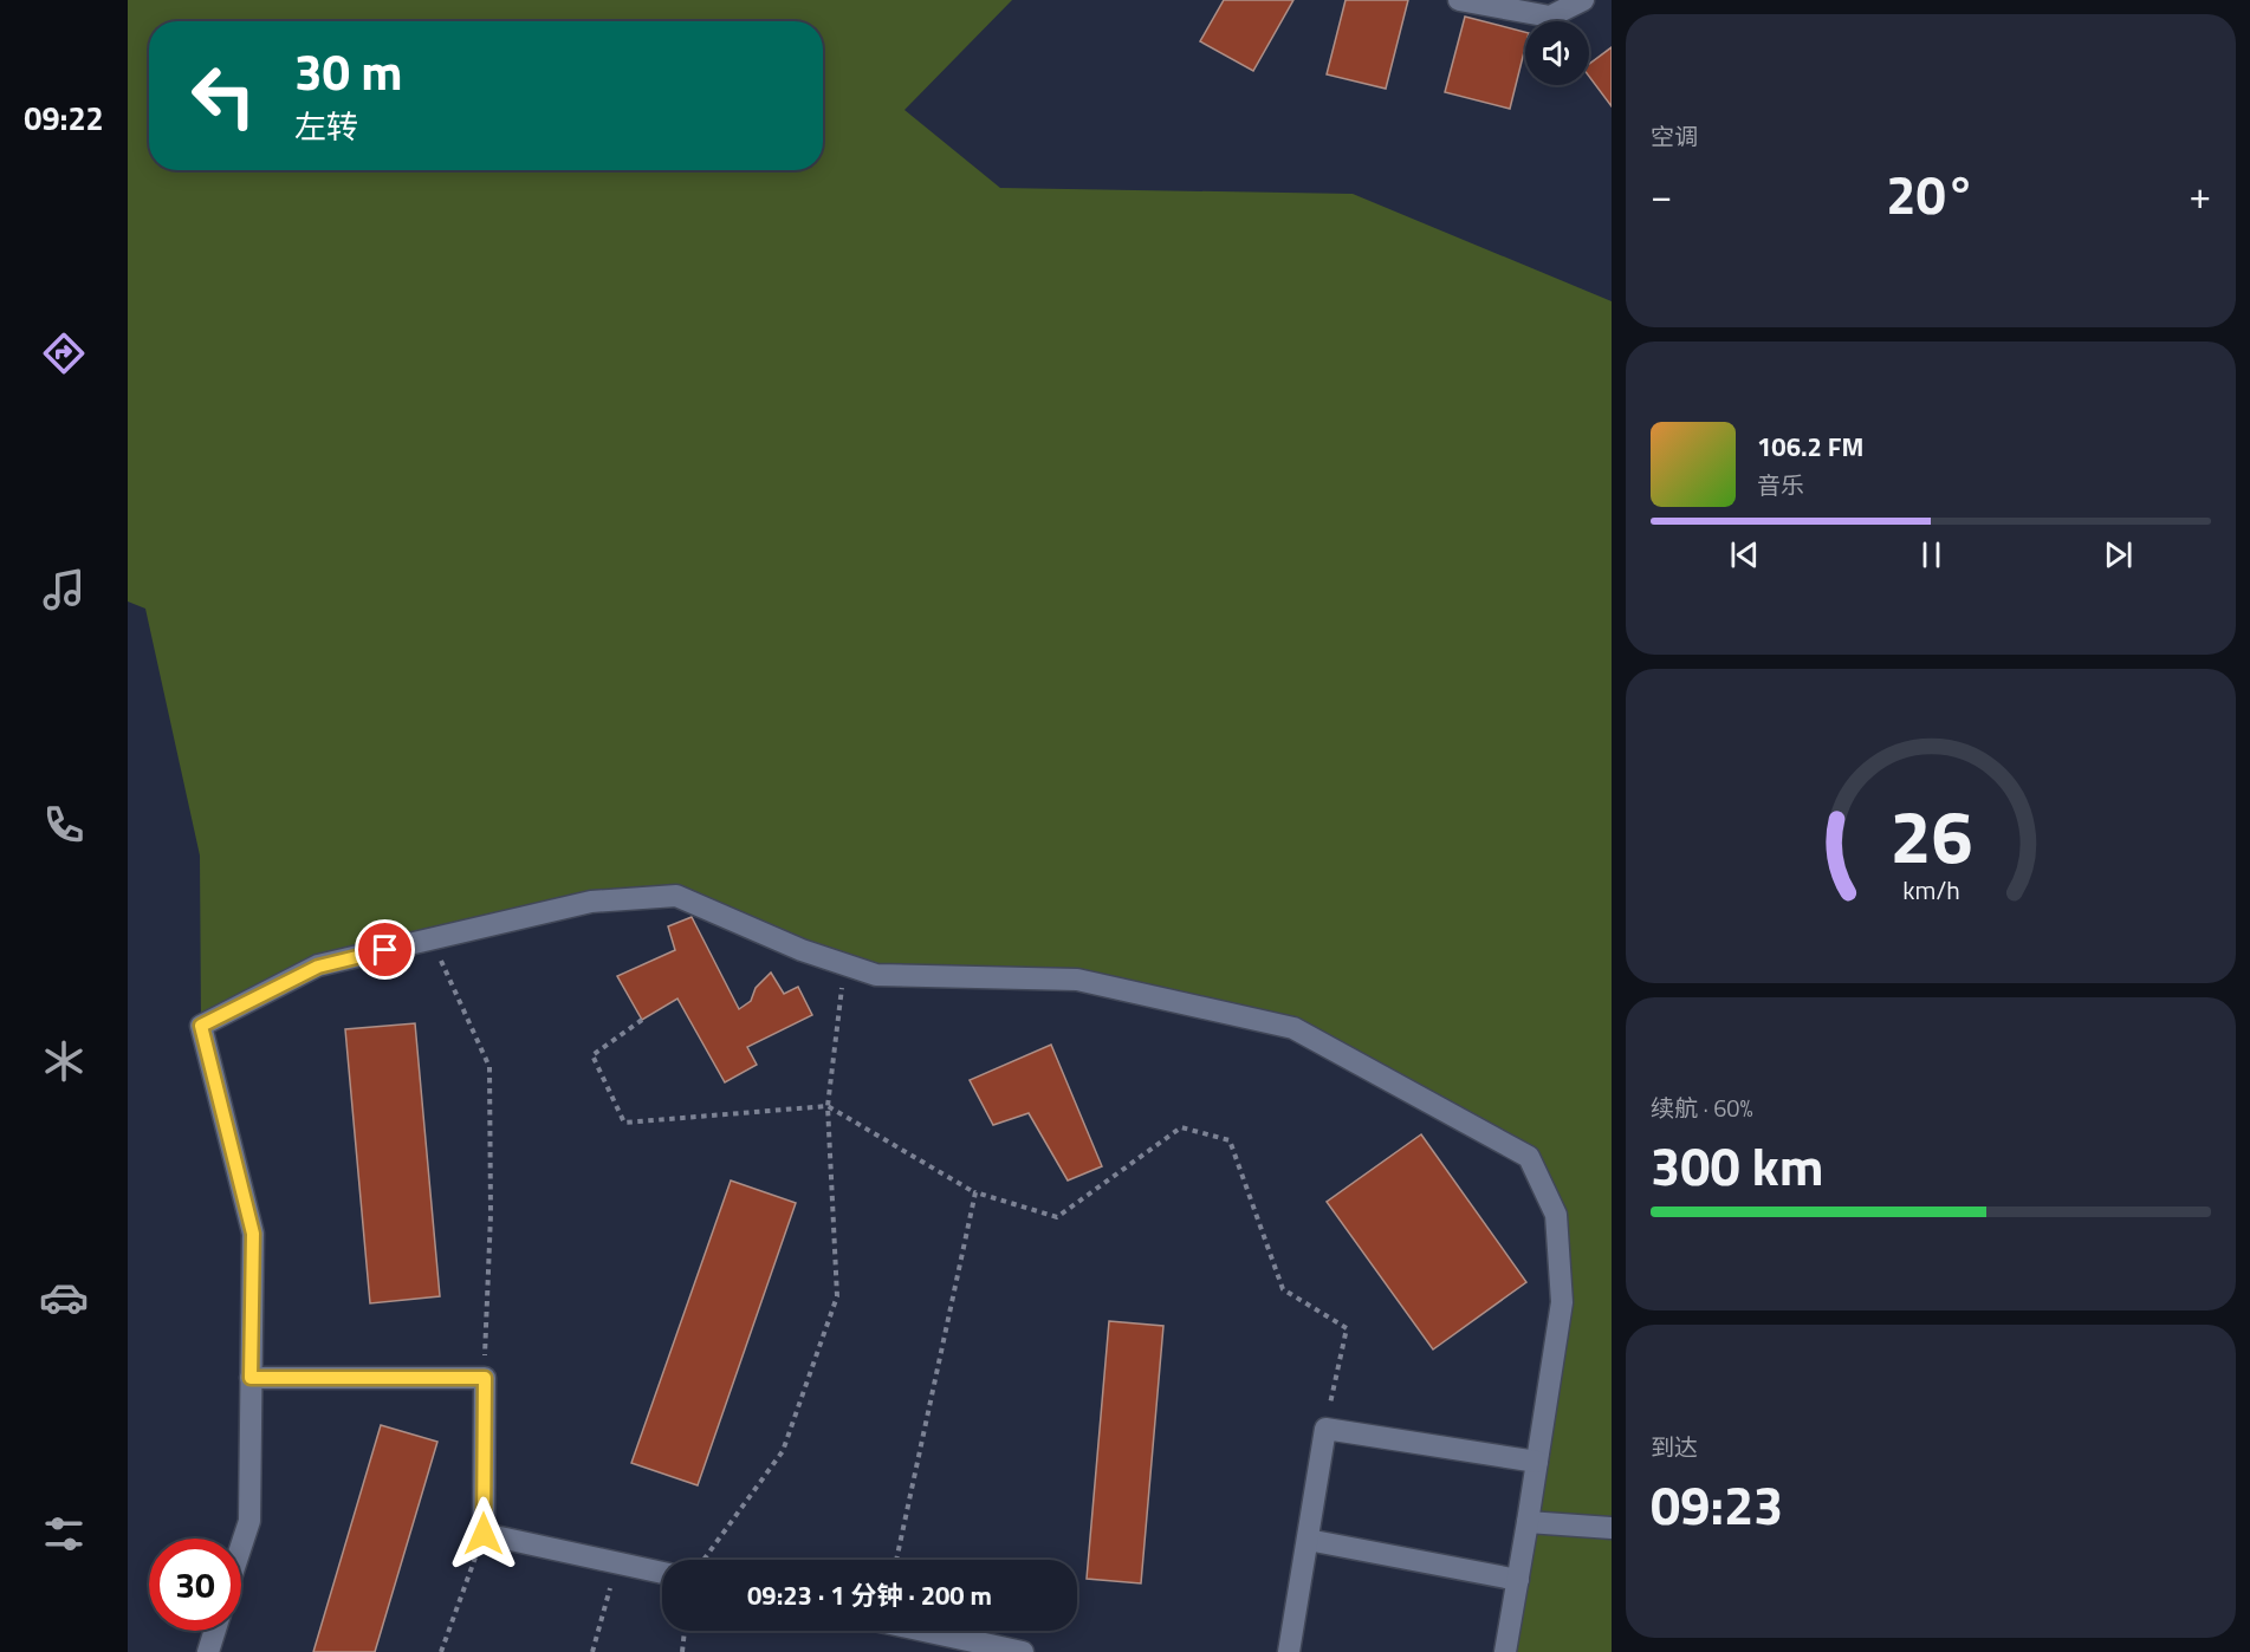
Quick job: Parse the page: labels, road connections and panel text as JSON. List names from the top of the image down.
{
  "page": {
    "tabs": "09:22",
    "tile": [
      "空调",
      ["续航 · 60%", "300 km"],
      ["到达", "09:23"]
    ],
    "turn": ["30 m", "左转"],
    "heat": ["−", "20°", "+"],
    "song": ["106.2 FM", "音乐"],
    "limit": "30",
    "trip": "09:23 · 1 分钟 · 200 m",
    "gauge": ["26", "km/h"]
  }
}
